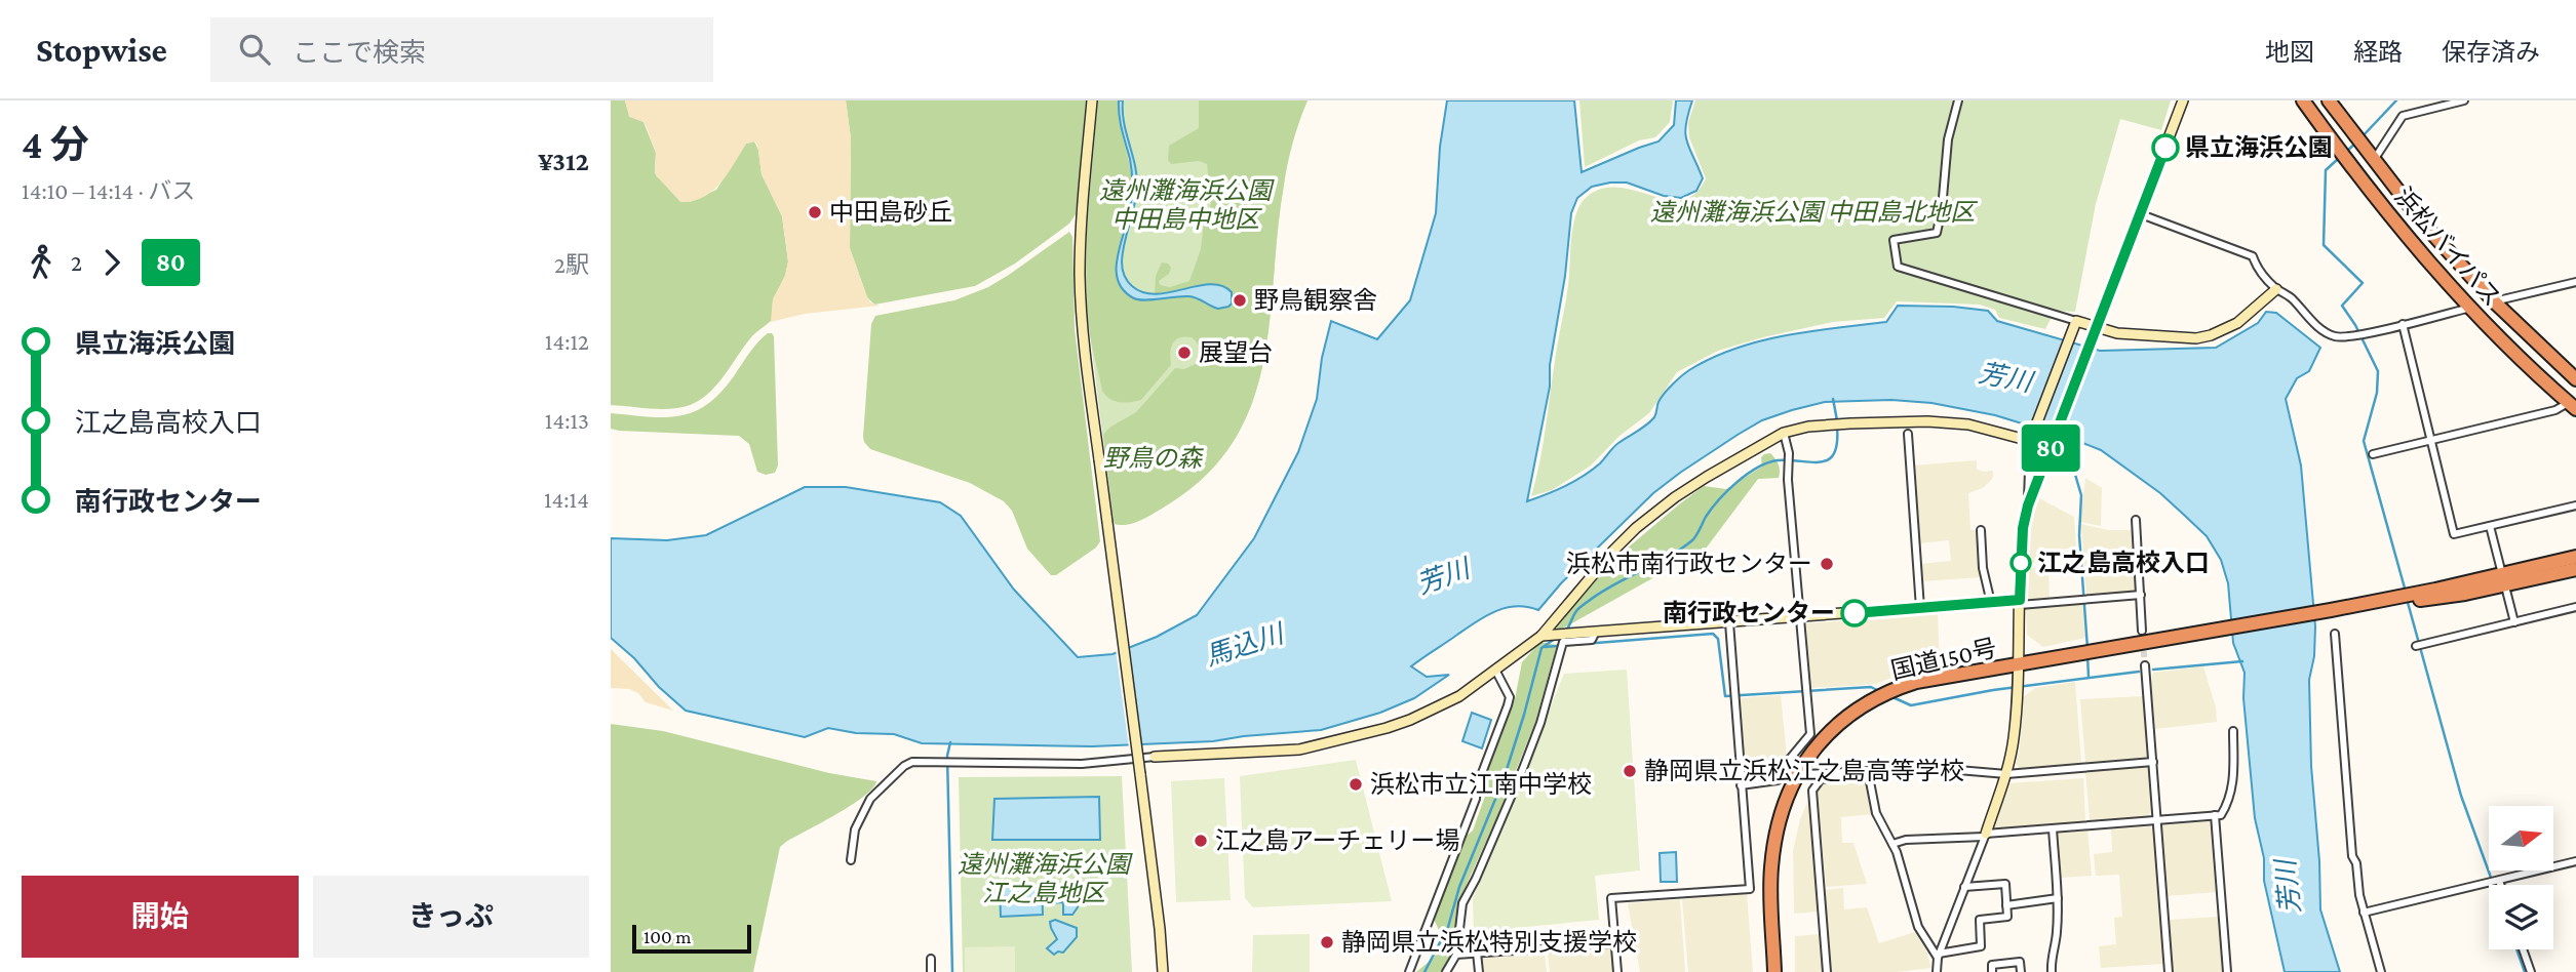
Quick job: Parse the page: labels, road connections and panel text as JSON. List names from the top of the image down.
{
  "streets": {
    "highway": ["浜松バイパス", "国道150号"]
  },
  "water": ["芳川", "馬込川"],
  "parks": [
    "遠州灘海浜公園 中田島中地区",
    "遠州灘海浜公園 中田島北地区",
    "野鳥の森",
    "遠州灘海浜公園 江之島地区"
  ],
  "places": [
    "県立海浜公園",
    "中田島砂丘",
    "野鳥観察舎",
    "展望台",
    "江之島高校入口",
    "浜松市南行政センター",
    "南行政センター",
    "静岡県立浜松江之島高等学校",
    "浜松市立江南中学校",
    "江之島アーチェリー場",
    "静岡県立浜松特別支援学校"
  ],
  "lines": ["bus line 80"],
  "scale_bar": "100 m",
  "north": "right",
  "page": {
    "header": "Stopwise",
    "search": "ここで検索",
    "nav": ["地図", "経路", "保存済み"],
    "heading": ["4 分", "14:10 – 14:14 · バス", "¥312"],
    "on_map": "80",
    "legs": ["2", "80", "2駅"],
    "list": [
      {
        "name": "県立海浜公園",
        "value": "14:12"
      },
      {
        "name": "江之島高校入口",
        "value": "14:13"
      },
      {
        "name": "南行政センター",
        "value": "14:14"
      }
    ],
    "buttons": ["開始", "きっぷ"],
    "scale": "100 m"
  }
}
